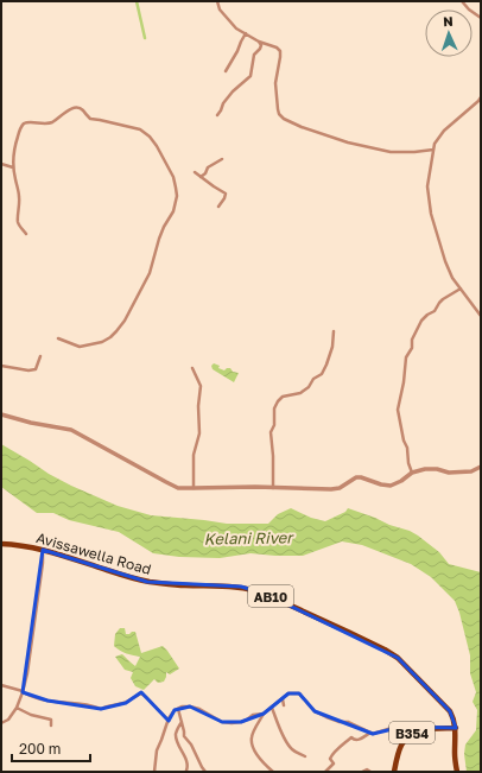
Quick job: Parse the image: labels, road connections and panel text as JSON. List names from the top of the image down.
{
  "streets": {
    "main road": ["Avissawella Road", "AB10", "B354"]
  },
  "crossings": [
    ["Avissawella Road", "B354"]
  ],
  "water": ["Kelani River"],
  "scale_bar": "200 m",
  "north": "top"
}
